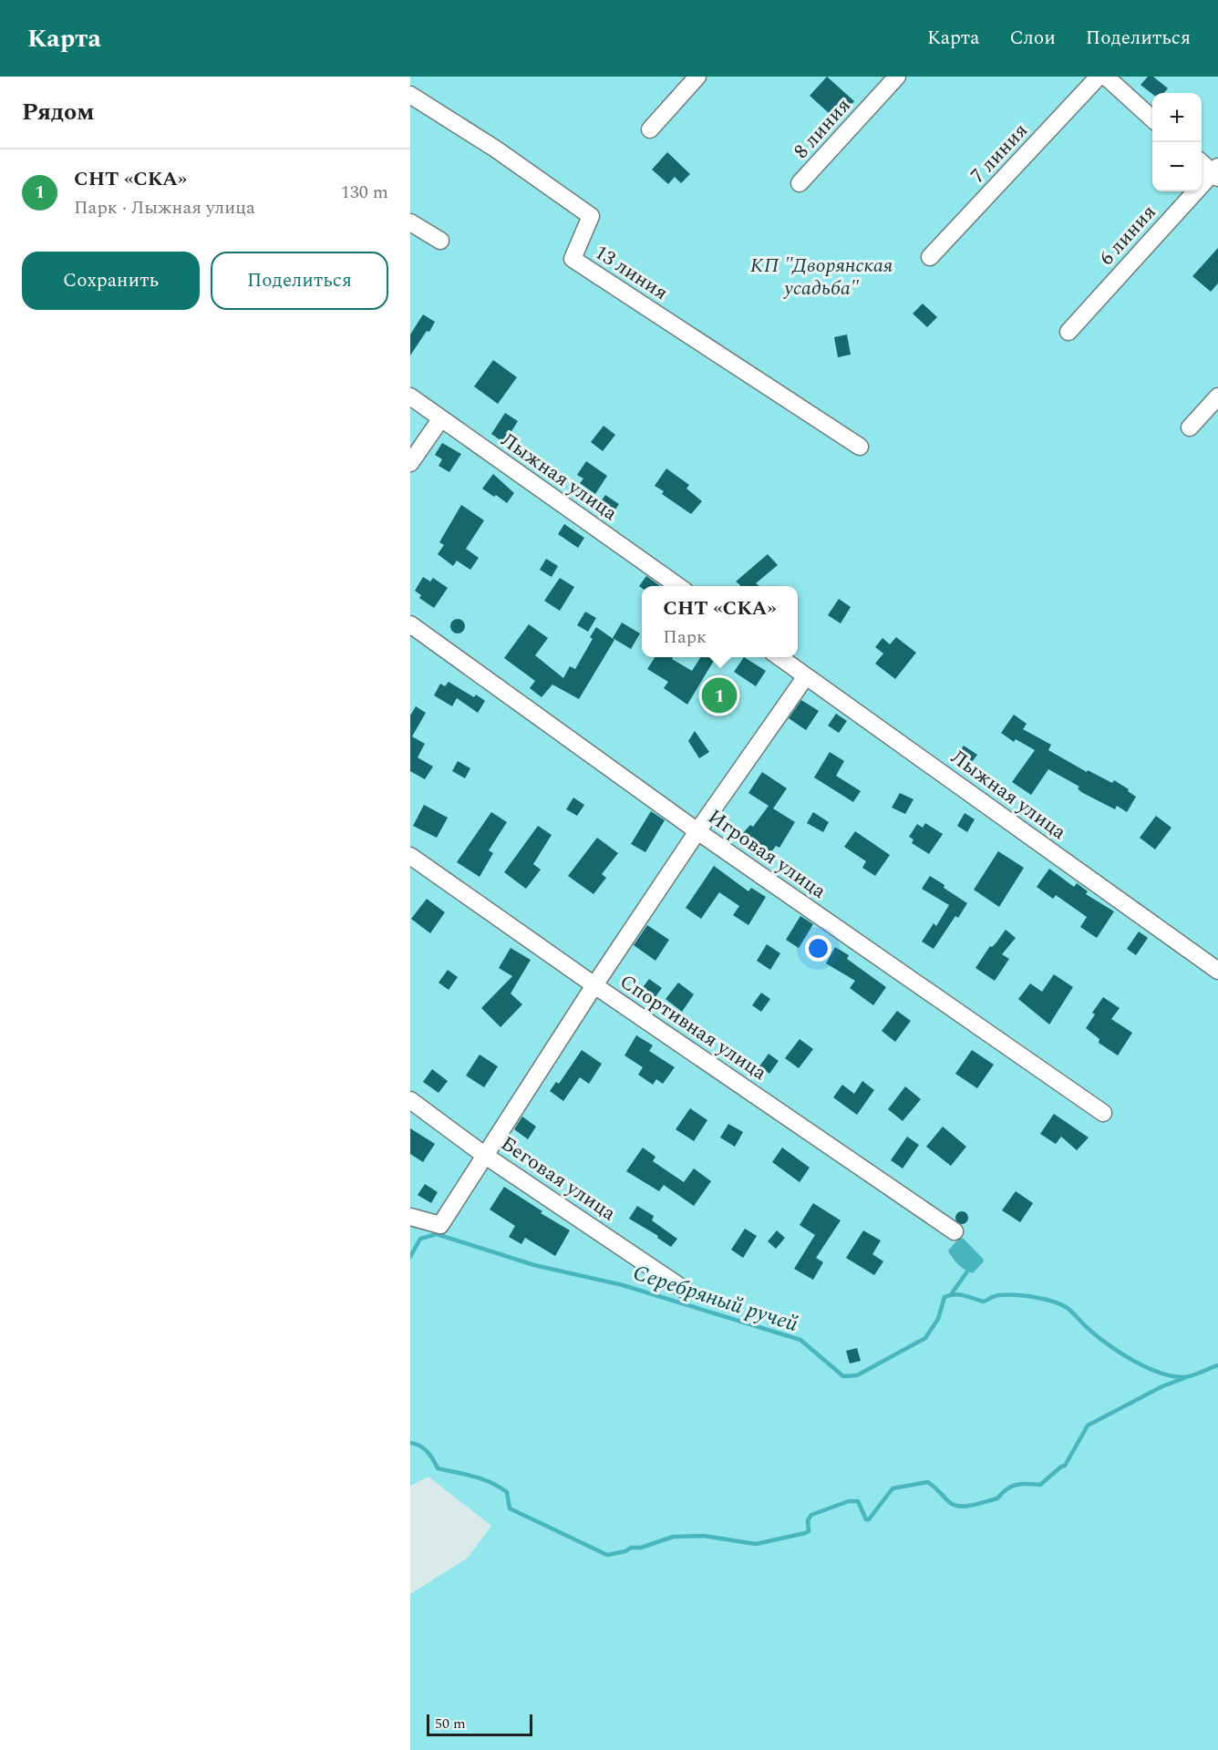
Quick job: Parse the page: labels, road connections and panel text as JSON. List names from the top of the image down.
{
  "streets": {
    "street": [
      "8 линия",
      "7 линия",
      "6 линия",
      "13 линия",
      "Лыжная улица",
      "Игровая улица",
      "Спортивная улица",
      "Беговая улица"
    ]
  },
  "water": ["Серебряный ручей"],
  "parks": ["КП \"Дворянская усадьба\""],
  "scale_bar": "50 m",
  "page": {
    "header": "Карта",
    "nav": ["Карта", "Слои", "Поделиться"],
    "heading": "Рядом",
    "map_buttons": ["+", "−"],
    "list": [
      {
        "mark": "1",
        "name": "СНТ «СКА»",
        "note": "Парк · Лыжная улица",
        "value": "130 m"
      }
    ],
    "buttons": ["Сохранить", "Поделиться"],
    "popup": ["СНТ «СКА»", "Парк"],
    "pins": "1",
    "scale": "50 m"
  }
}
